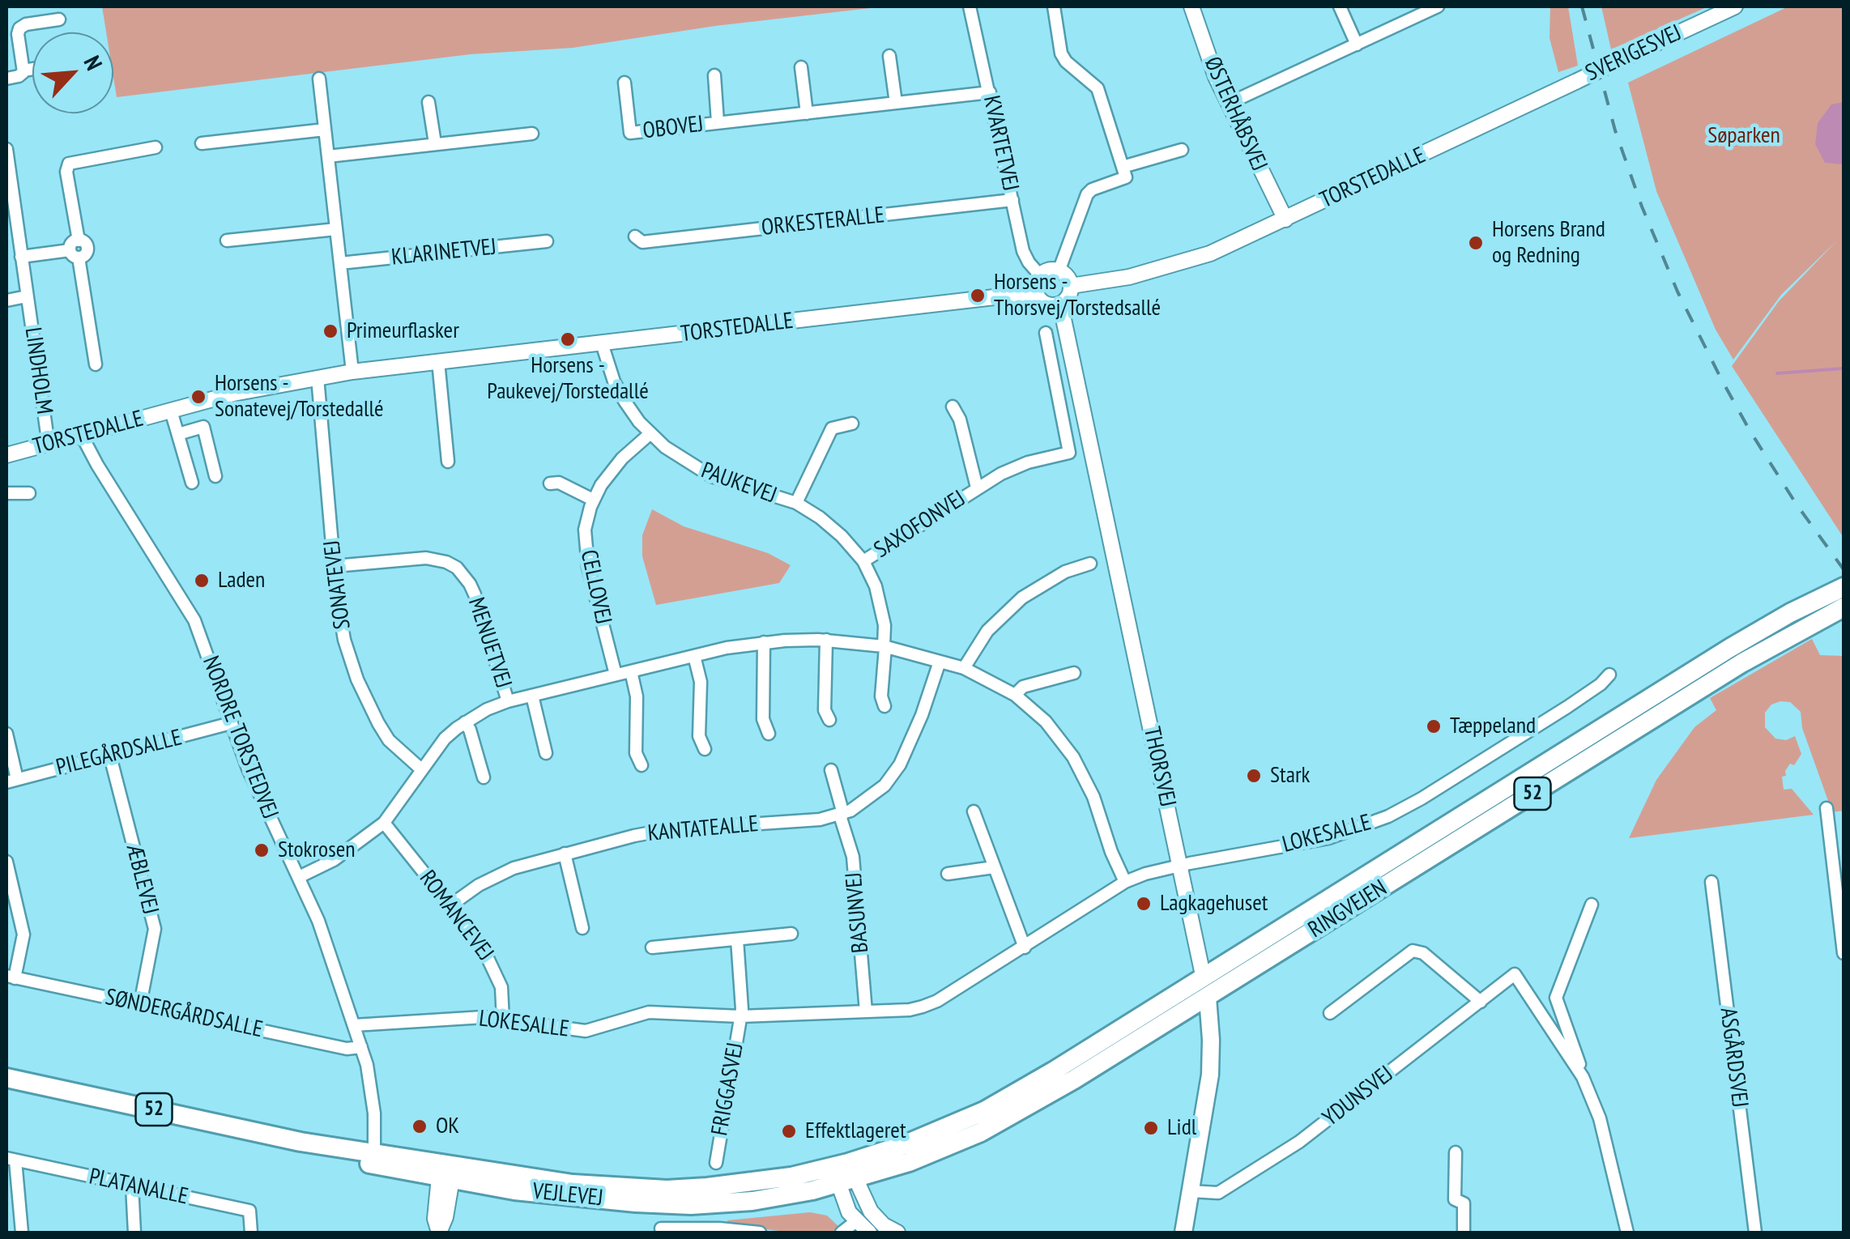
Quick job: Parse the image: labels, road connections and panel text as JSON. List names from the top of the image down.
{
  "streets": {
    "main road": [
      "THORSVEJ",
      "52",
      "RINGVEJEN",
      "VEJLEVEJ"
    ],
    "street": [
      "SVERIGESVEJ",
      "ØSTERHÅBSVEJ",
      "OBOVEJ",
      "KVARTETVEJ",
      "TORSTEDALLE",
      "ORKESTERALLE",
      "KLARINETVEJ",
      "LINDHOLM",
      "PAUKEVEJ",
      "SAXOFONVEJ",
      "SONATEVEJ",
      "CELLOVEJ",
      "MENUETVEJ",
      "NORDRE TORSTEDVEJ",
      "PILEGÅRDSALLE",
      "KANTATEALLE",
      "LOKESALLE",
      "ÆBLEVEJ",
      "BASUNVEJ",
      "ROMANCEVEJ",
      "SØNDERGÅRDSALLE",
      "ASGÅRDSVEJ",
      "FRIGGASVEJ",
      "YDUNSVEJ",
      "PLATANALLE"
    ]
  },
  "crossings": [
    ["SVERIGESVEJ", "TORSTEDALLE"],
    ["ØSTERHÅBSVEJ", "TORSTEDALLE"],
    ["OBOVEJ", "KVARTETVEJ"],
    ["KVARTETVEJ", "TORSTEDALLE"],
    ["KVARTETVEJ", "ORKESTERALLE"],
    ["KVARTETVEJ", "THORSVEJ"],
    ["TORSTEDALLE", "LINDHOLM"],
    ["TORSTEDALLE", "PAUKEVEJ"],
    ["TORSTEDALLE", "SONATEVEJ"],
    ["TORSTEDALLE", "NORDRE TORSTEDVEJ"],
    ["TORSTEDALLE", "THORSVEJ"],
    ["PAUKEVEJ", "SAXOFONVEJ"],
    ["PAUKEVEJ", "CELLOVEJ"],
    ["SONATEVEJ", "MENUETVEJ"],
    ["NORDRE TORSTEDVEJ", "PILEGÅRDSALLE"],
    ["NORDRE TORSTEDVEJ", "LOKESALLE"],
    ["NORDRE TORSTEDVEJ", "SØNDERGÅRDSALLE"],
    ["NORDRE TORSTEDVEJ", "VEJLEVEJ"],
    ["PILEGÅRDSALLE", "ÆBLEVEJ"],
    ["THORSVEJ", "LOKESALLE"],
    ["THORSVEJ", "RINGVEJEN"],
    ["THORSVEJ", "YDUNSVEJ"],
    ["KANTATEALLE", "BASUNVEJ"],
    ["KANTATEALLE", "ROMANCEVEJ"],
    ["LOKESALLE", "BASUNVEJ"],
    ["LOKESALLE", "ROMANCEVEJ"],
    ["LOKESALLE", "FRIGGASVEJ"],
    ["ÆBLEVEJ", "SØNDERGÅRDSALLE"],
    ["RINGVEJEN", "VEJLEVEJ"]
  ],
  "parks": ["Søparken"],
  "places": [
    "Horsens Brand og Redning",
    "Horsens - Thorsvej/Torstedsallé",
    "Primeurflasker",
    "Horsens - Paukevej/Torstedallé",
    "Horsens - Sonatevej/Torstedallé",
    "Laden",
    "Tæppeland",
    "Stark",
    "Stokrosen",
    "Lagkagehuset",
    "OK",
    "Lidl",
    "Effektlageret"
  ],
  "north": "top right"
}
